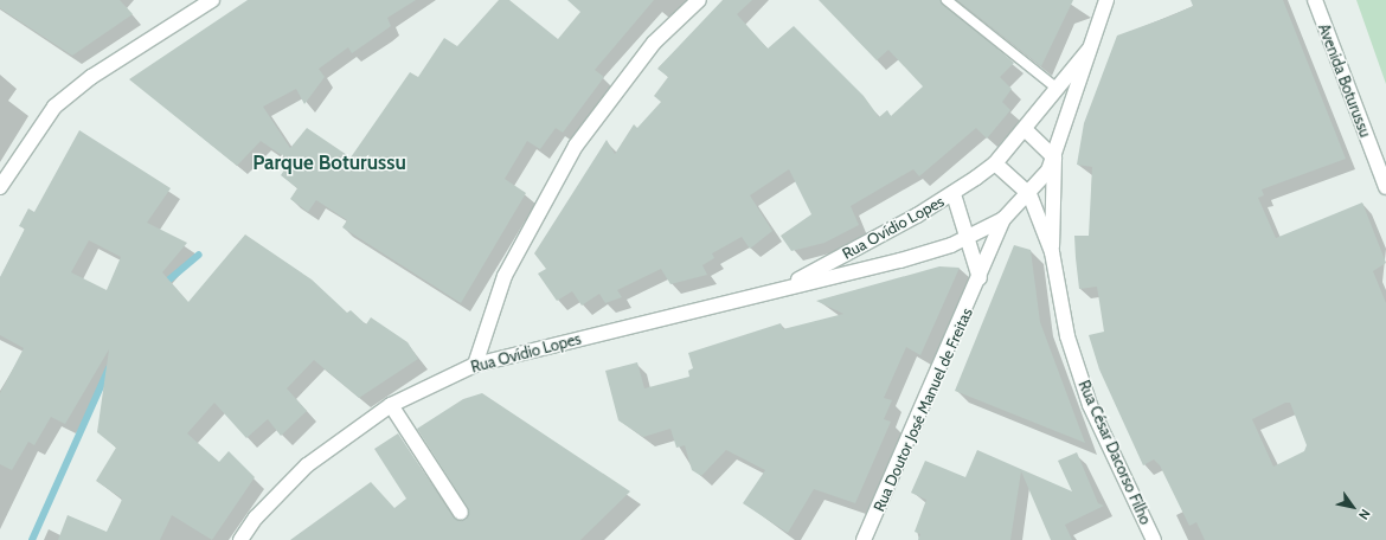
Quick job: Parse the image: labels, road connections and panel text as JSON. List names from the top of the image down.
{
  "streets": {
    "street": [
      "Avenida Boturussu",
      "Rua Ovídio Lopes",
      "Rua Doutor José Manuel de Freitas",
      "Rua César Dacorso Filho"
    ]
  },
  "crossings": [
    ["Rua Ovídio Lopes", "Rua Doutor José Manuel de Freitas"],
    ["Rua Doutor José Manuel de Freitas", "Rua César Dacorso Filho"]
  ],
  "districts": ["Parque Boturussu"],
  "north": "bottom right"
}
